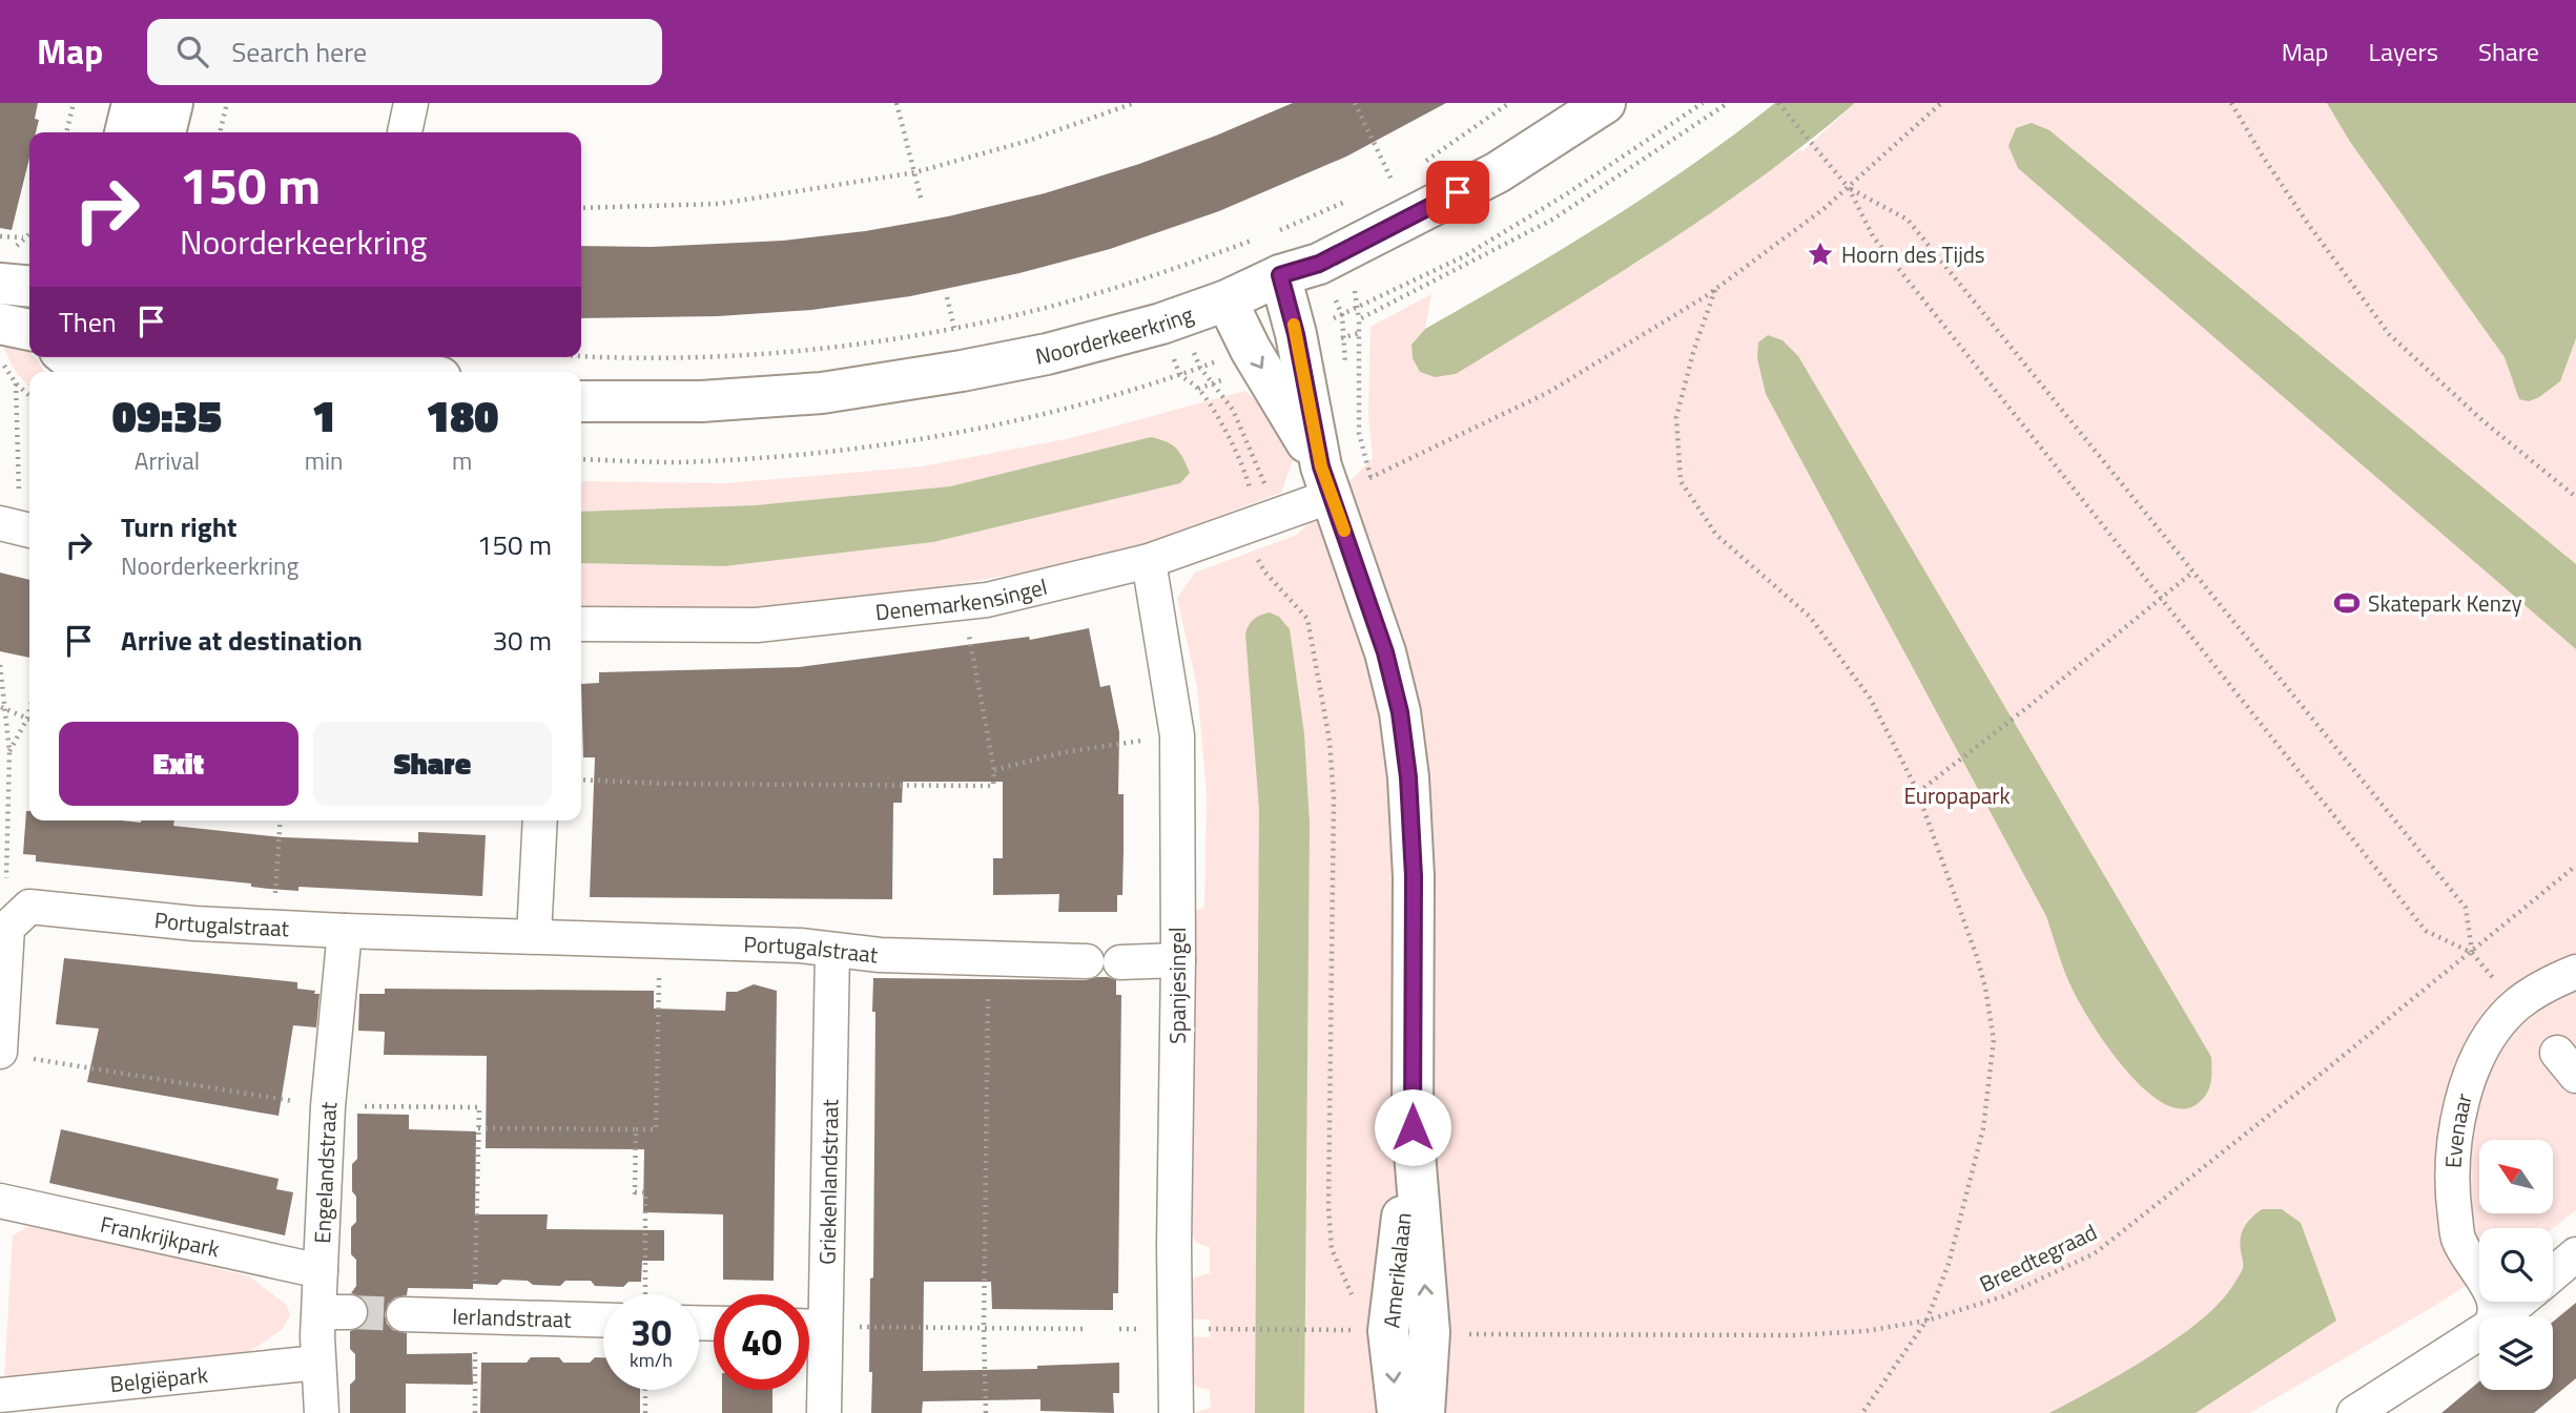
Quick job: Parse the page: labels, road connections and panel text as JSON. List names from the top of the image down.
{
  "streets": {
    "street": [
      "Noorderkeerkring",
      "Denemarkensingel",
      "Portugalstraat",
      "Spanjesingel",
      "Evenaar",
      "Engelandstraat",
      "Griekenlandstraat",
      "Frankrijkpark",
      "Amerikalaan",
      "Ierlandstraat",
      "Belgiëpark"
    ],
    "path": ["Breedtegraad"]
  },
  "crossings": [
    ["Noorderkeerkring", "Amerikalaan"],
    ["Denemarkensingel", "Spanjesingel"],
    ["Denemarkensingel", "Amerikalaan"],
    ["Portugalstraat", "Engelandstraat"],
    ["Portugalstraat", "Griekenlandstraat"],
    ["Engelandstraat", "Frankrijkpark"],
    ["Engelandstraat", "Belgiëpark"],
    ["Breedtegraad", "Amerikalaan"]
  ],
  "parks": ["Europapark"],
  "places": {
    "place": ["Hoorn des Tijds"],
    "sports": ["Skatepark Kenzy"]
  },
  "north": "top left",
  "page": {
    "header": "Map",
    "search": "Search here",
    "nav": ["Map", "Layers", "Share"],
    "turn": ["150 m", "Noorderkeerkring"],
    "then": "Then",
    "eta": [
      "09:35",
      "Arrival",
      "1",
      "min",
      "180",
      "m"
    ],
    "list": [
      {
        "name": "Turn right",
        "note": "Noorderkeerkring",
        "value": "150 m"
      },
      {
        "name": "Arrive at destination",
        "value": "30 m"
      }
    ],
    "buttons": ["Exit", "Share"],
    "speed": "30 km/h",
    "limit": "40"
  }
}
